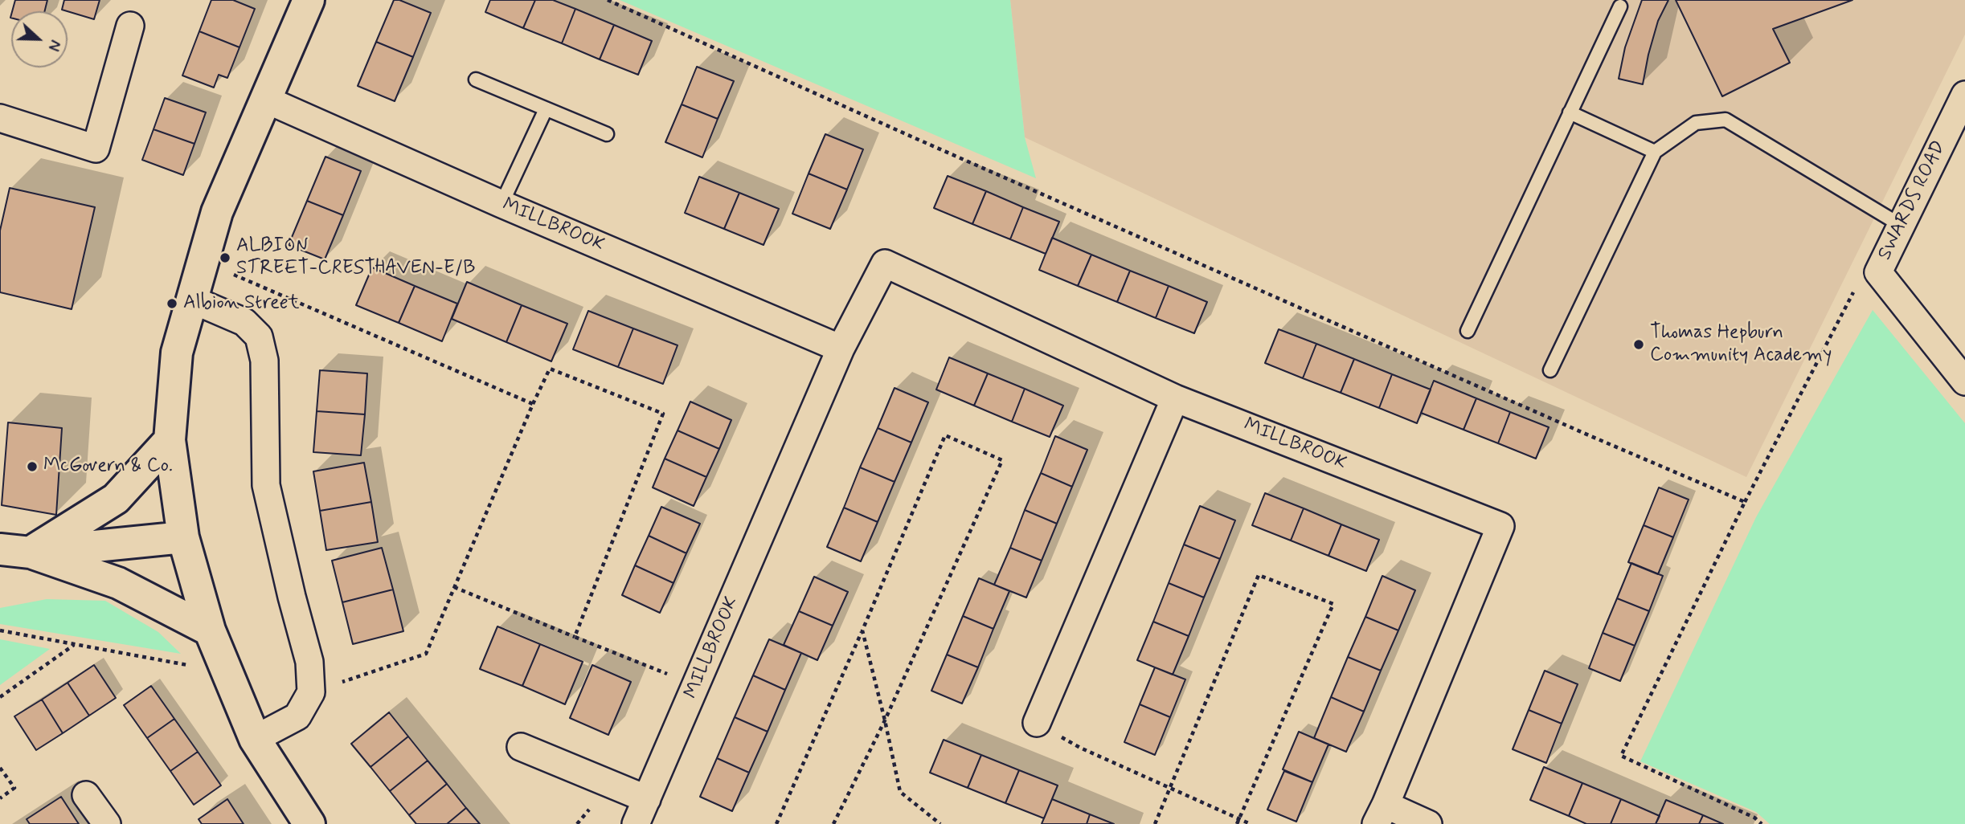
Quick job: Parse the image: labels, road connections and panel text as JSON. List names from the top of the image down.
{
  "streets": {
    "street": ["SWARDS ROAD", "MILLBROOK"]
  },
  "places": [
    "ALBION STREET-CRESTHAVEN-E/B",
    "Albion Street",
    "Thomas Hepburn Community Academy",
    "McGovern & Co."
  ],
  "north": "right"
}
